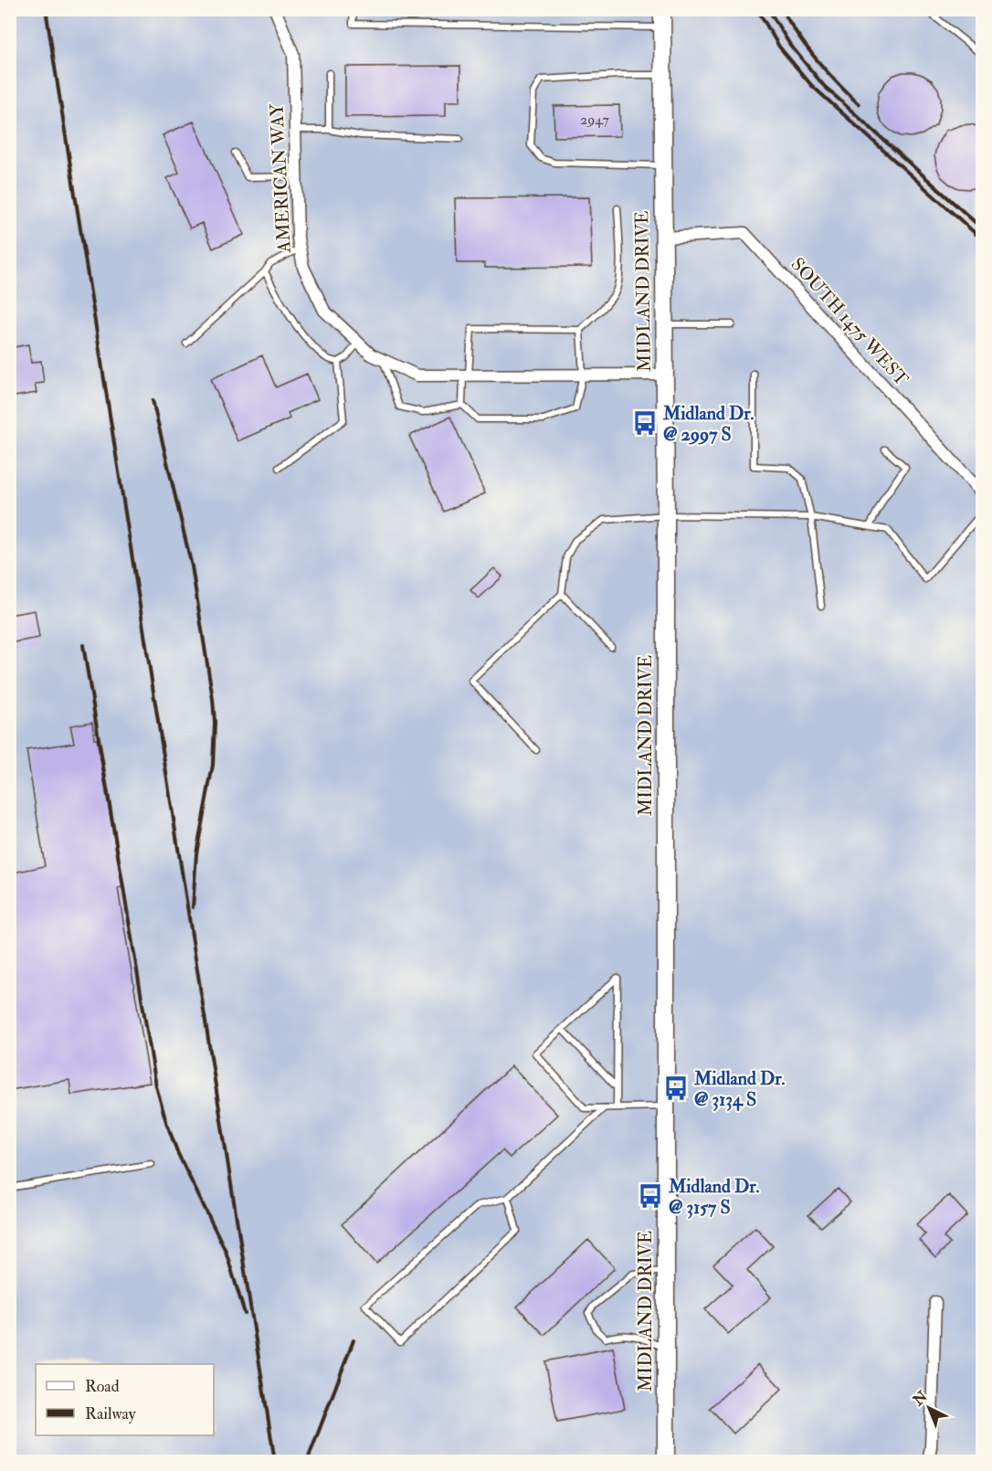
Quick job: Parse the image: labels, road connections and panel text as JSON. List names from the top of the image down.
{
  "streets": {
    "street": ["AMERICAN WAY", "MIDLAND DRIVE", "SOUTH 1475 WEST"]
  },
  "crossings": [
    ["AMERICAN WAY", "MIDLAND DRIVE"],
    ["MIDLAND DRIVE", "SOUTH 1475 WEST"]
  ],
  "places": {
    "bus stop": ["Midland Dr. @ 2997 S", "Midland Dr. @ 3134 S", "Midland Dr. @ 3157 S"]
  },
  "house_numbers": ["2947"],
  "legend": ["Road", "Railway"],
  "north": "top left"
}
